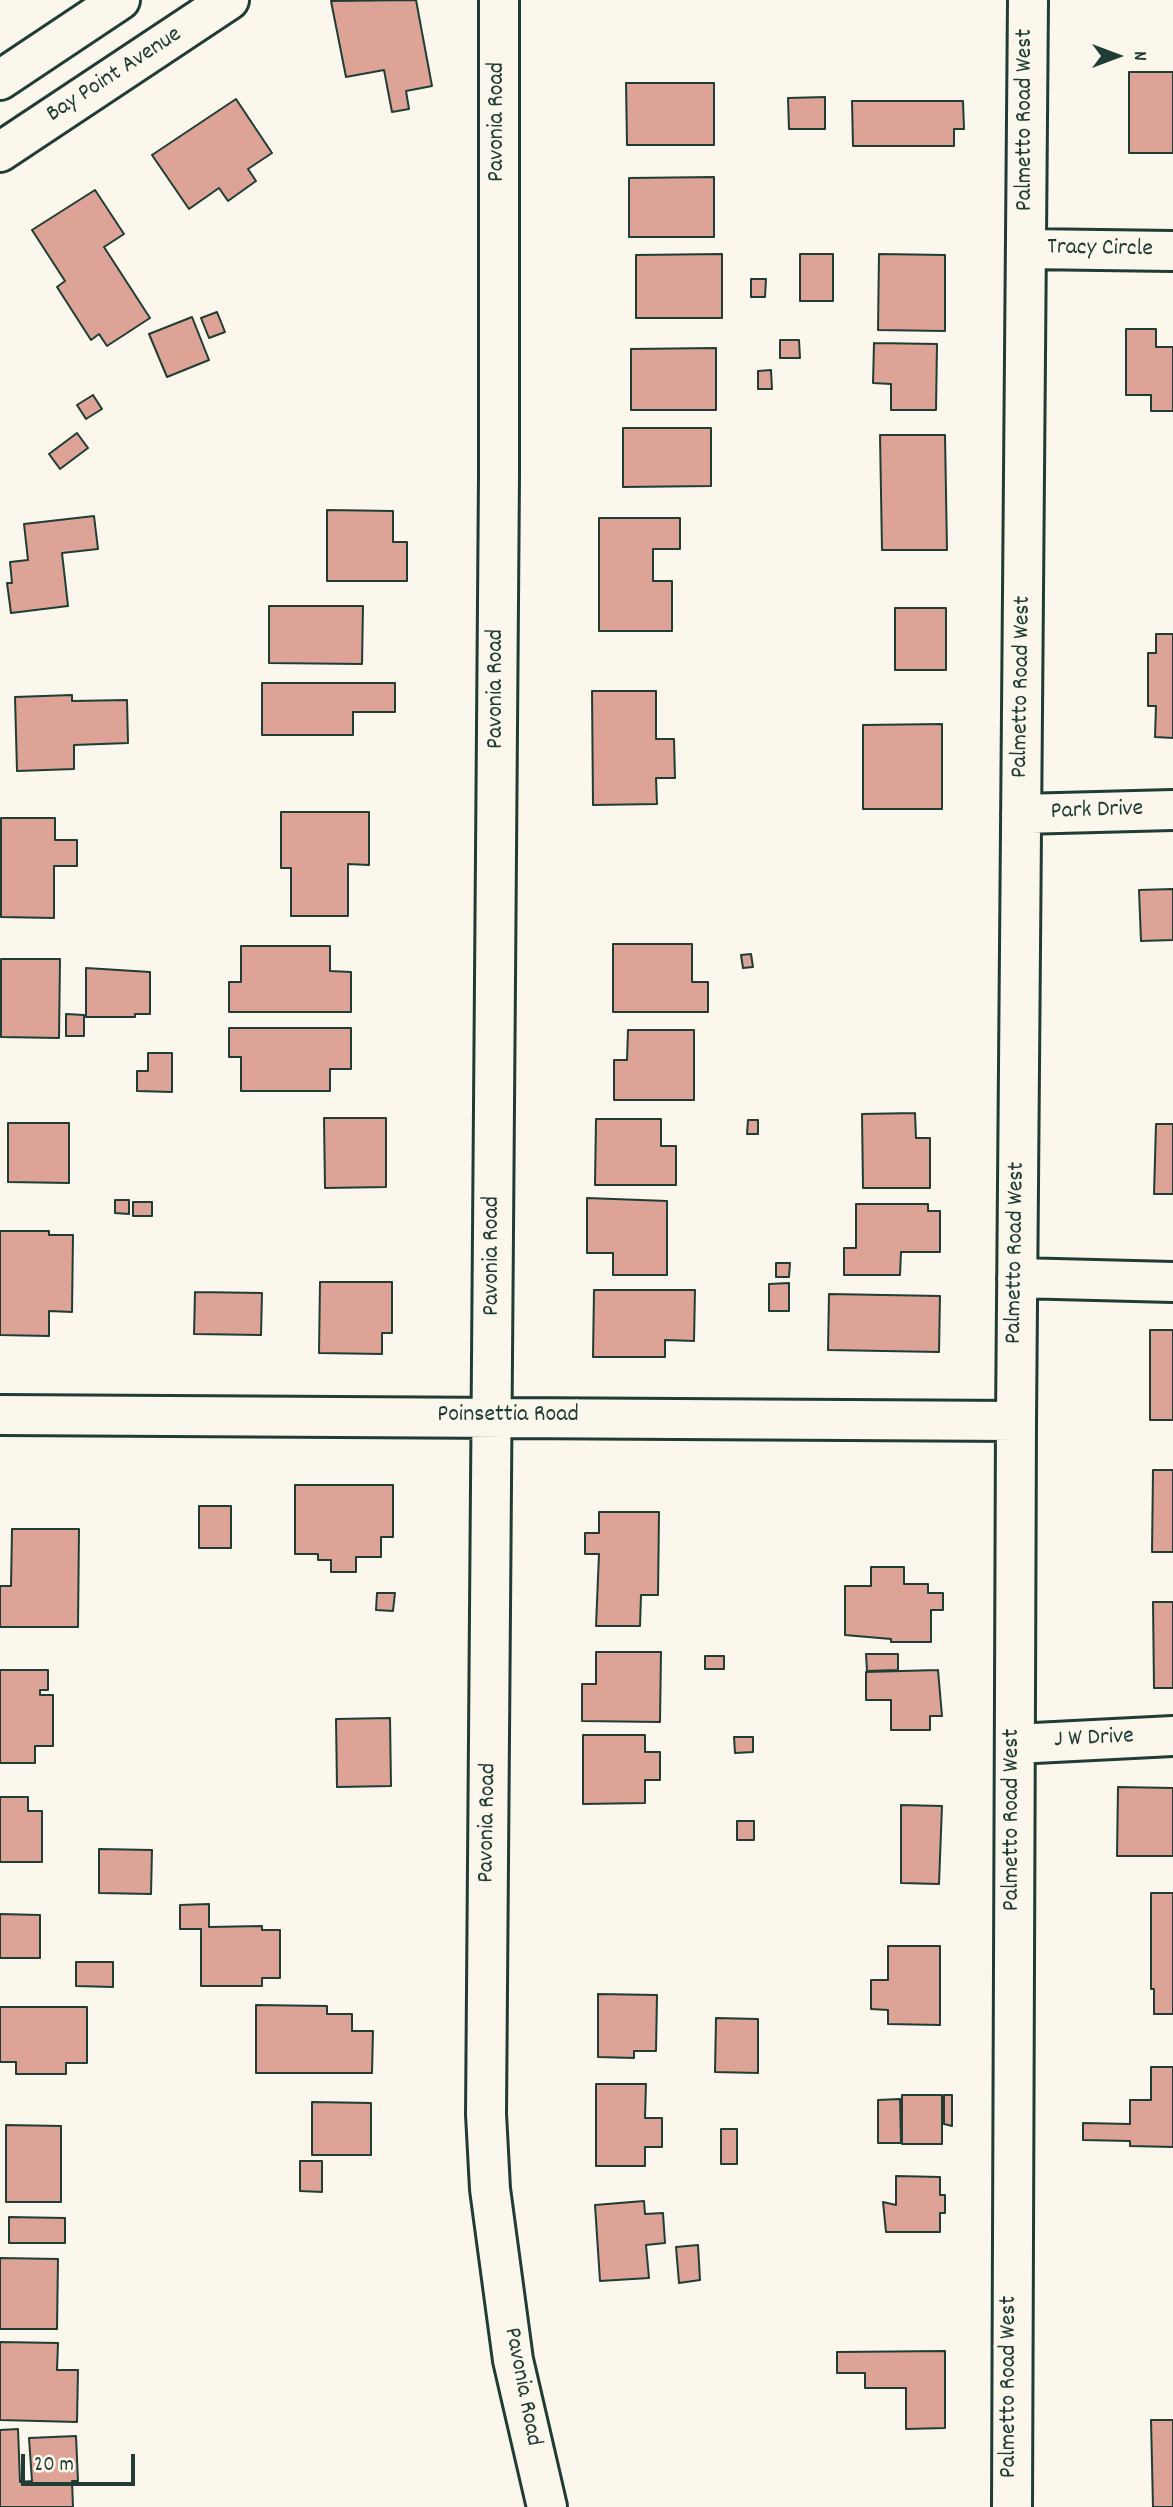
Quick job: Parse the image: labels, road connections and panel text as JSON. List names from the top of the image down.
{
  "streets": {
    "street": [
      "Bay Point Avenue",
      "Palmetto Road West",
      "Pavonia Road",
      "Tracy Circle",
      "Park Drive",
      "Poinsettia Road",
      "J W Drive"
    ]
  },
  "crossings": [
    ["Palmetto Road West", "Tracy Circle"],
    ["Palmetto Road West", "Park Drive"],
    ["Palmetto Road West", "Poinsettia Road"],
    ["Palmetto Road West", "J W Drive"],
    ["Pavonia Road", "Poinsettia Road"]
  ],
  "scale_bar": "20 m",
  "north": "right"
}
